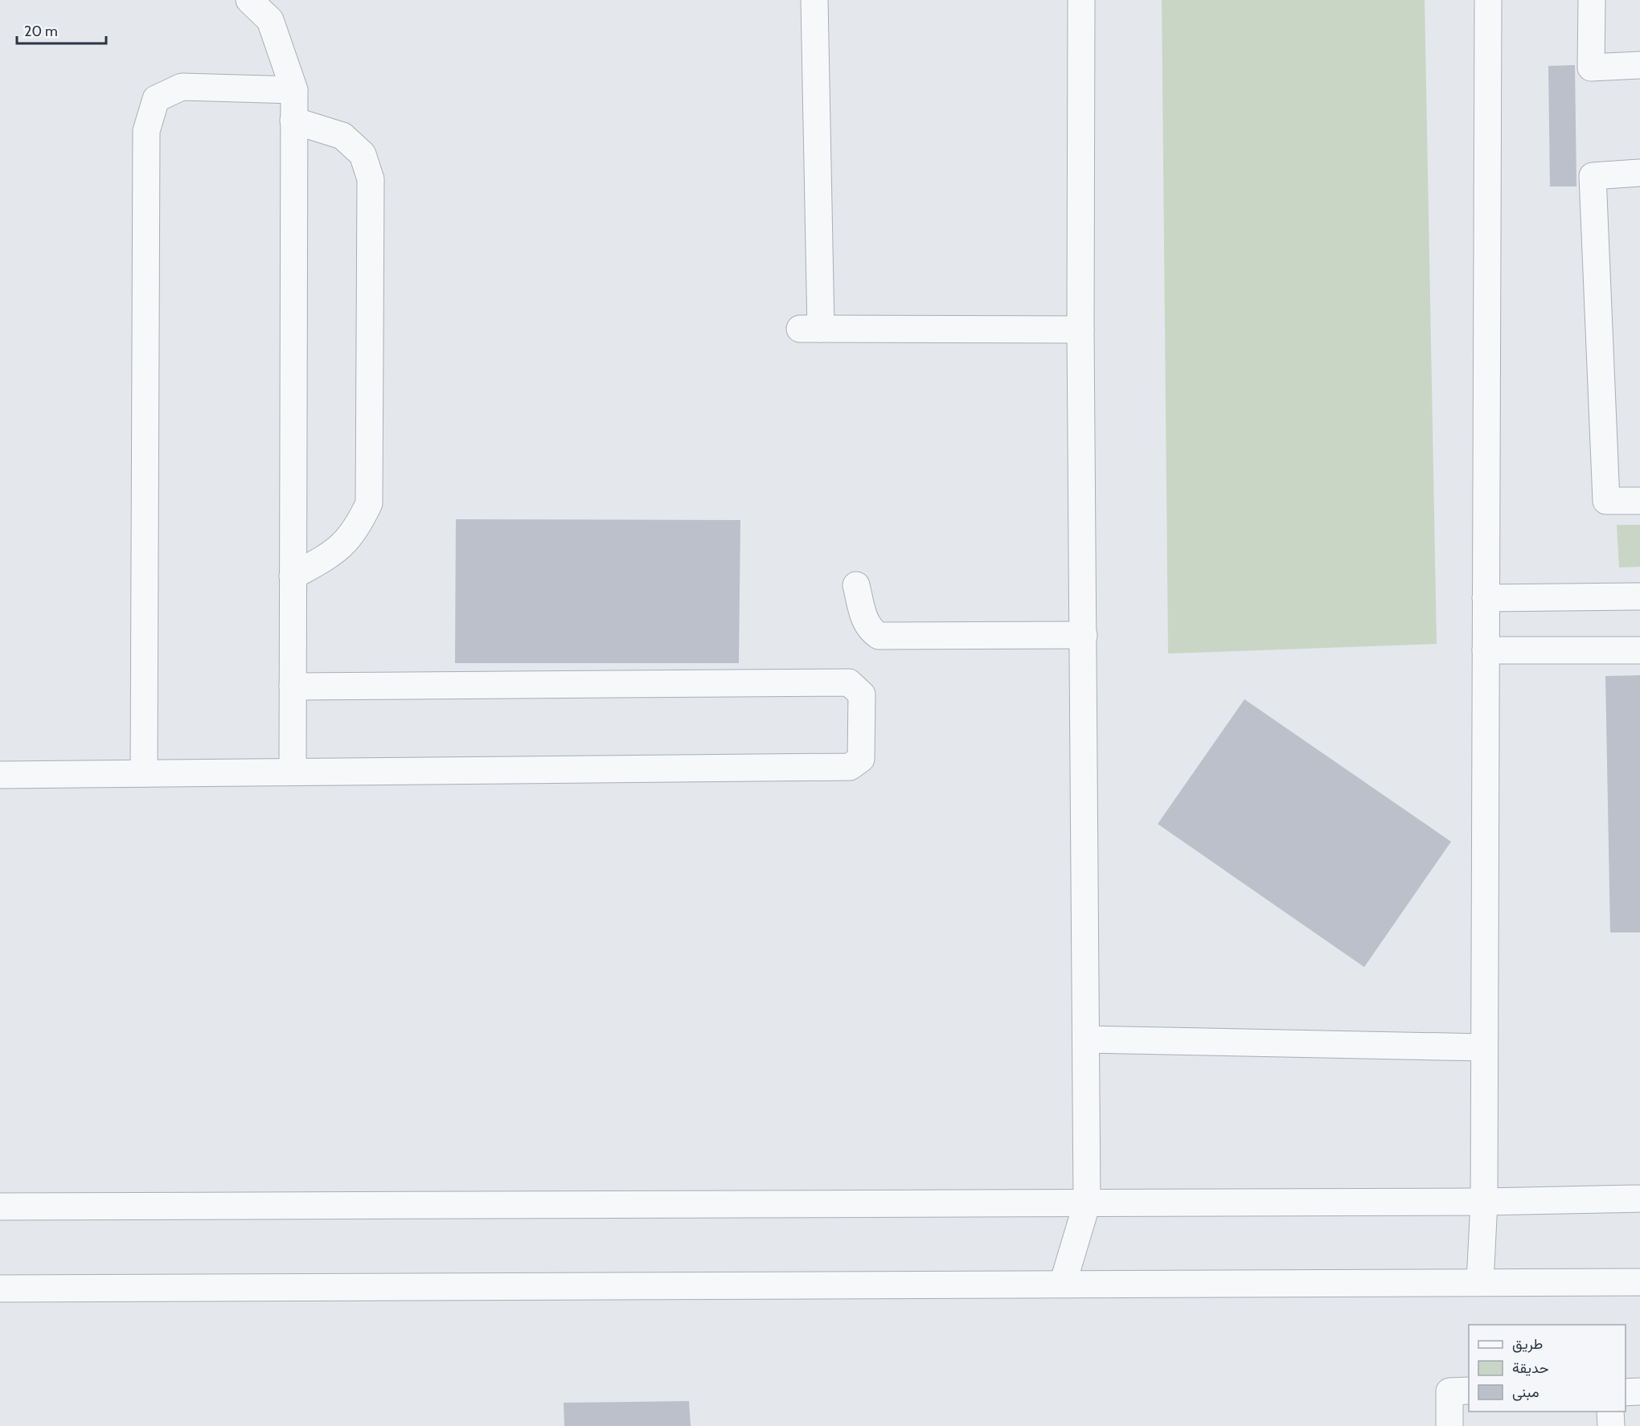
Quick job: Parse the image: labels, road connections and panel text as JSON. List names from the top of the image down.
{
  "legend": ["طريق", "حديقة", "مبنى"],
  "scale_bar": "20 m"
}
